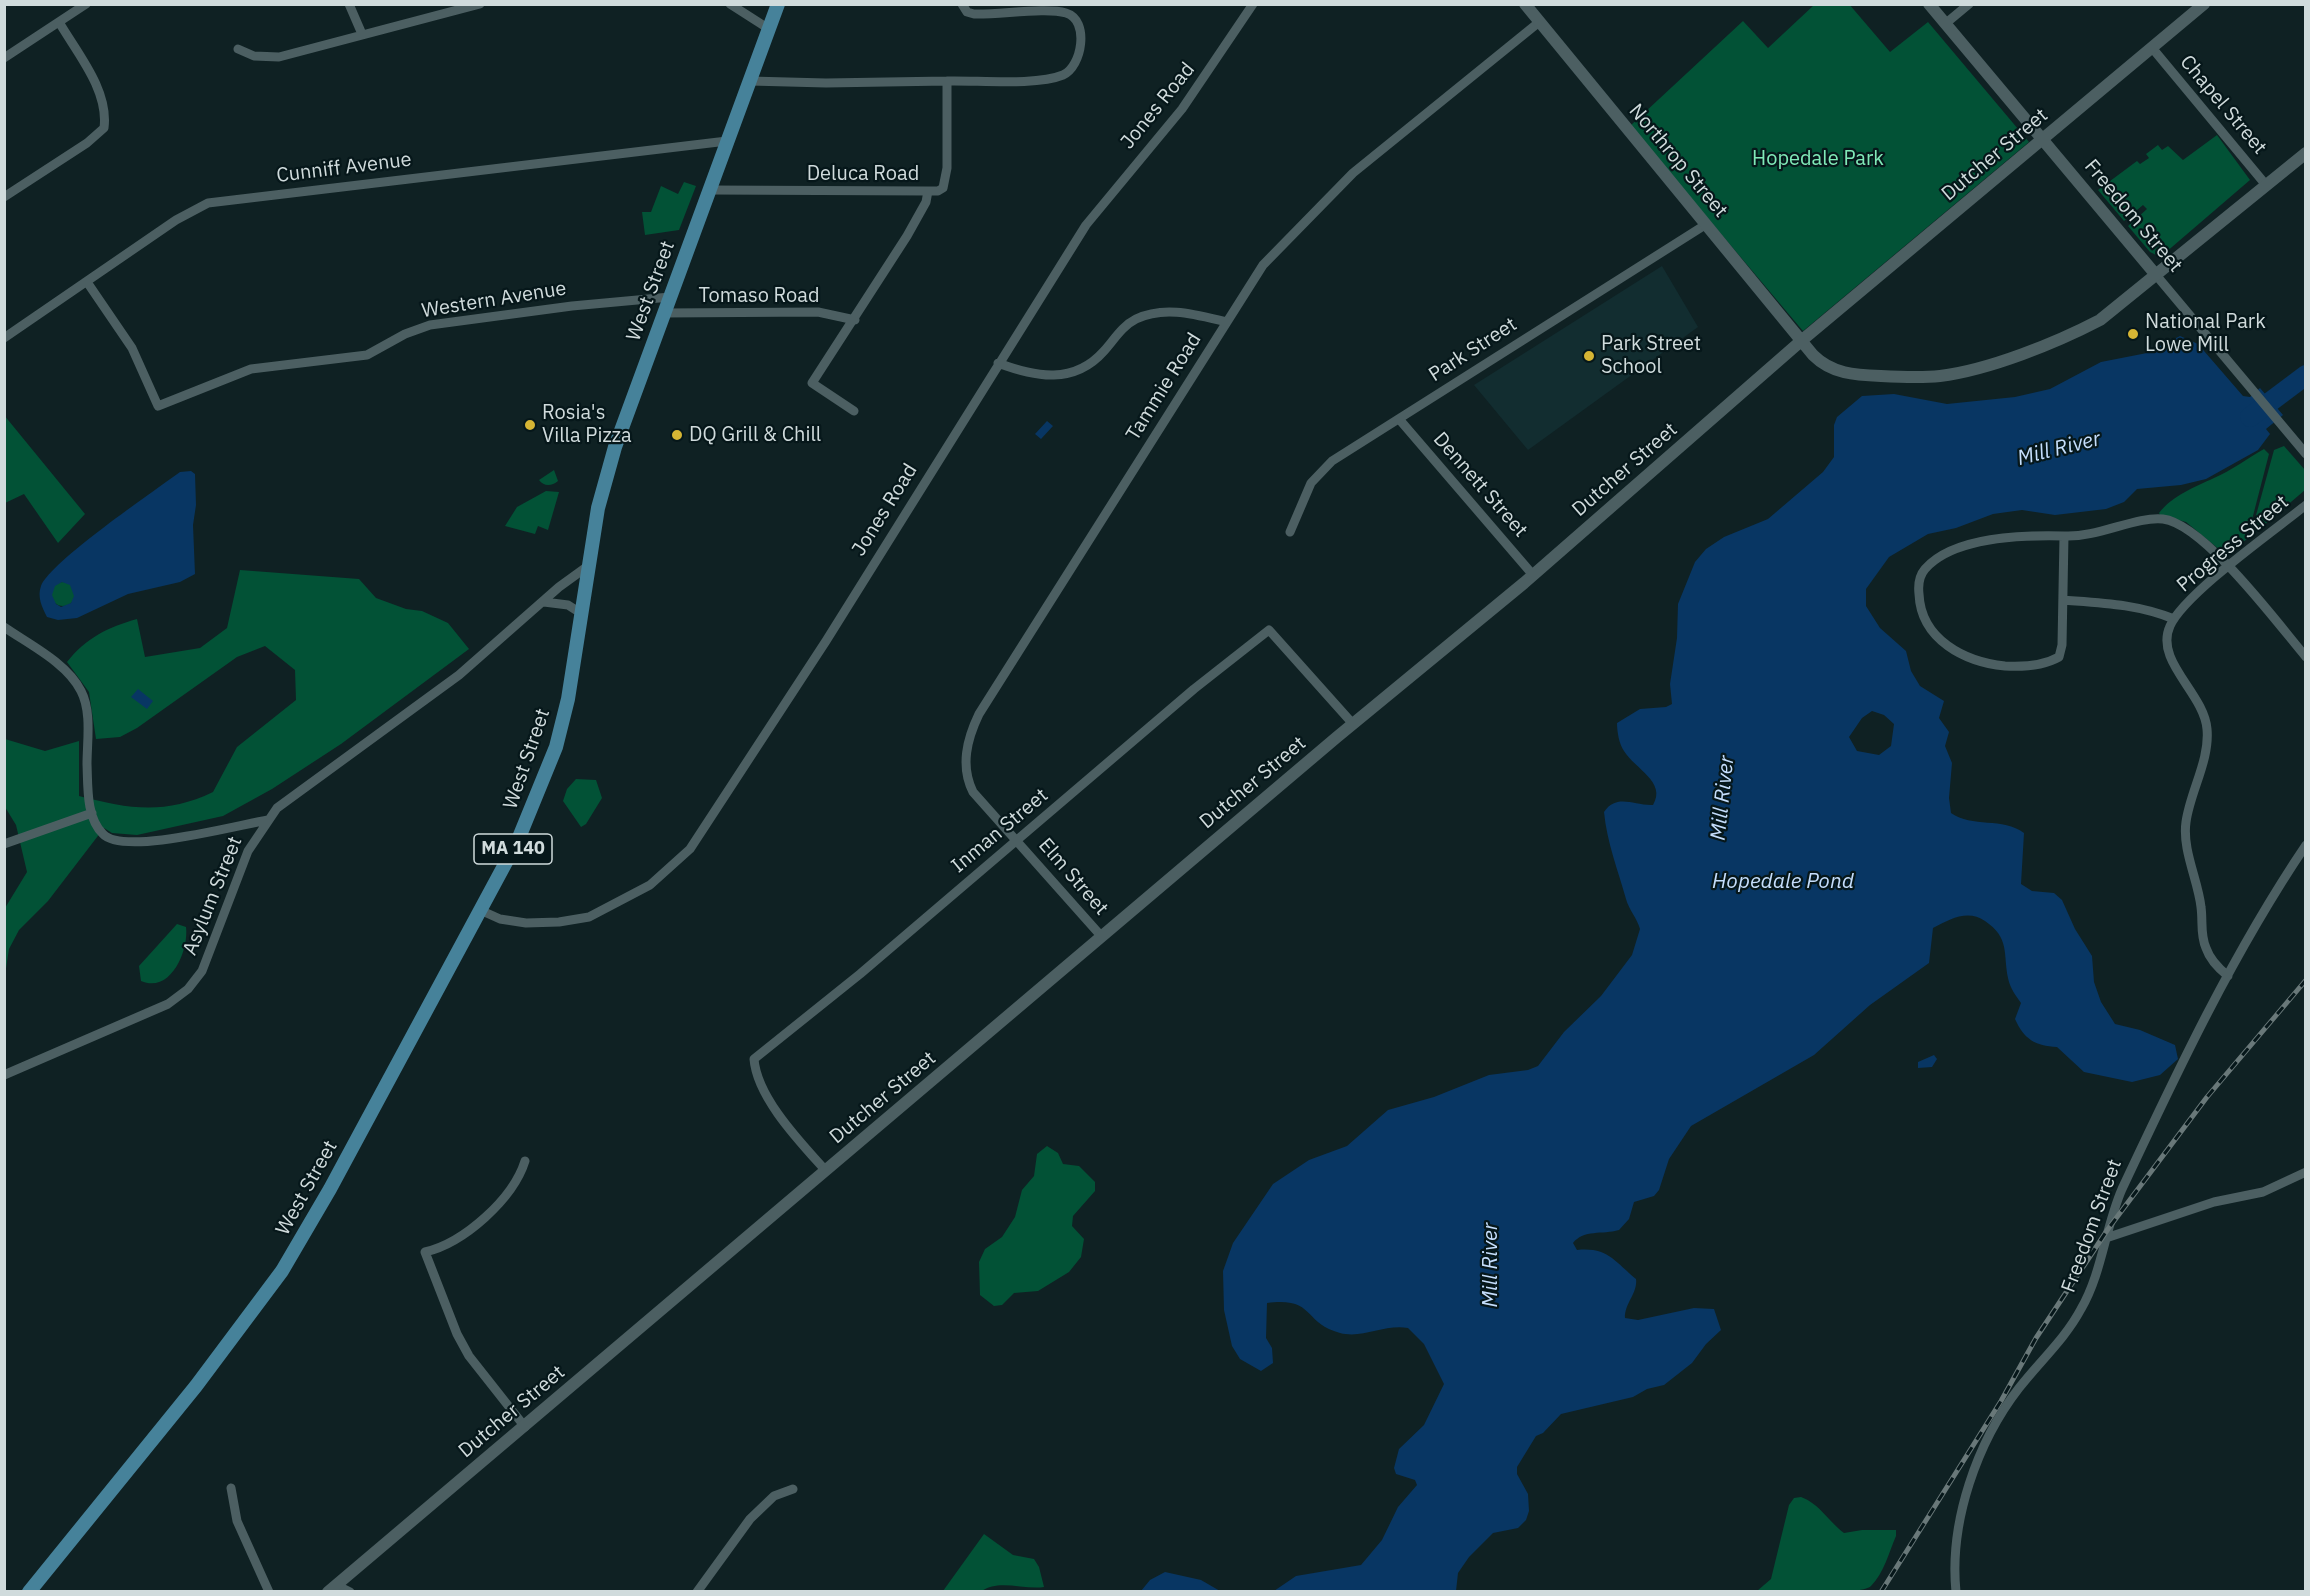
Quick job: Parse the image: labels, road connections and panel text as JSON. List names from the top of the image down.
{
  "streets": {
    "main road": ["West Street", "MA 140"],
    "street": [
      "Chapel Street",
      "Jones Road",
      "Dutcher Street",
      "Northrop Street",
      "Cunniff Avenue",
      "Deluca Road",
      "Freedom Street",
      "Tomaso Road",
      "Western Avenue",
      "Park Street",
      "Tammie Road",
      "Dennett Street",
      "Progress Street",
      "Inman Street",
      "Elm Street",
      "Asylum Street"
    ]
  },
  "crossings": [
    ["Chapel Street", "Dutcher Street"],
    ["Chapel Street", "Northrop Street"],
    ["Jones Road", "West Street"],
    ["Dutcher Street", "Northrop Street"],
    ["Dutcher Street", "Freedom Street"],
    ["Dutcher Street", "Dennett Street"],
    ["Dutcher Street", "Inman Street"],
    ["Dutcher Street", "Elm Street"],
    ["Northrop Street", "Freedom Street"],
    ["Northrop Street", "Park Street"],
    ["Northrop Street", "Tammie Road"],
    ["Cunniff Avenue", "West Street"],
    ["Cunniff Avenue", "Western Avenue"],
    ["Deluca Road", "West Street"],
    ["Freedom Street", "Progress Street"],
    ["West Street", "Tomaso Road"],
    ["West Street", "Western Avenue"],
    ["West Street", "Asylum Street"],
    ["Park Street", "Dennett Street"],
    ["Tammie Road", "Inman Street"],
    ["Tammie Road", "Elm Street"],
    ["Inman Street", "Elm Street"]
  ],
  "water": ["Mill River", "Hopedale Pond"],
  "parks": ["Hopedale Park"],
  "places": [
    "National Park Lowe Mill",
    "Park Street School",
    "Rosia's Villa Pizza",
    "DQ Grill & Chill"
  ]
}
